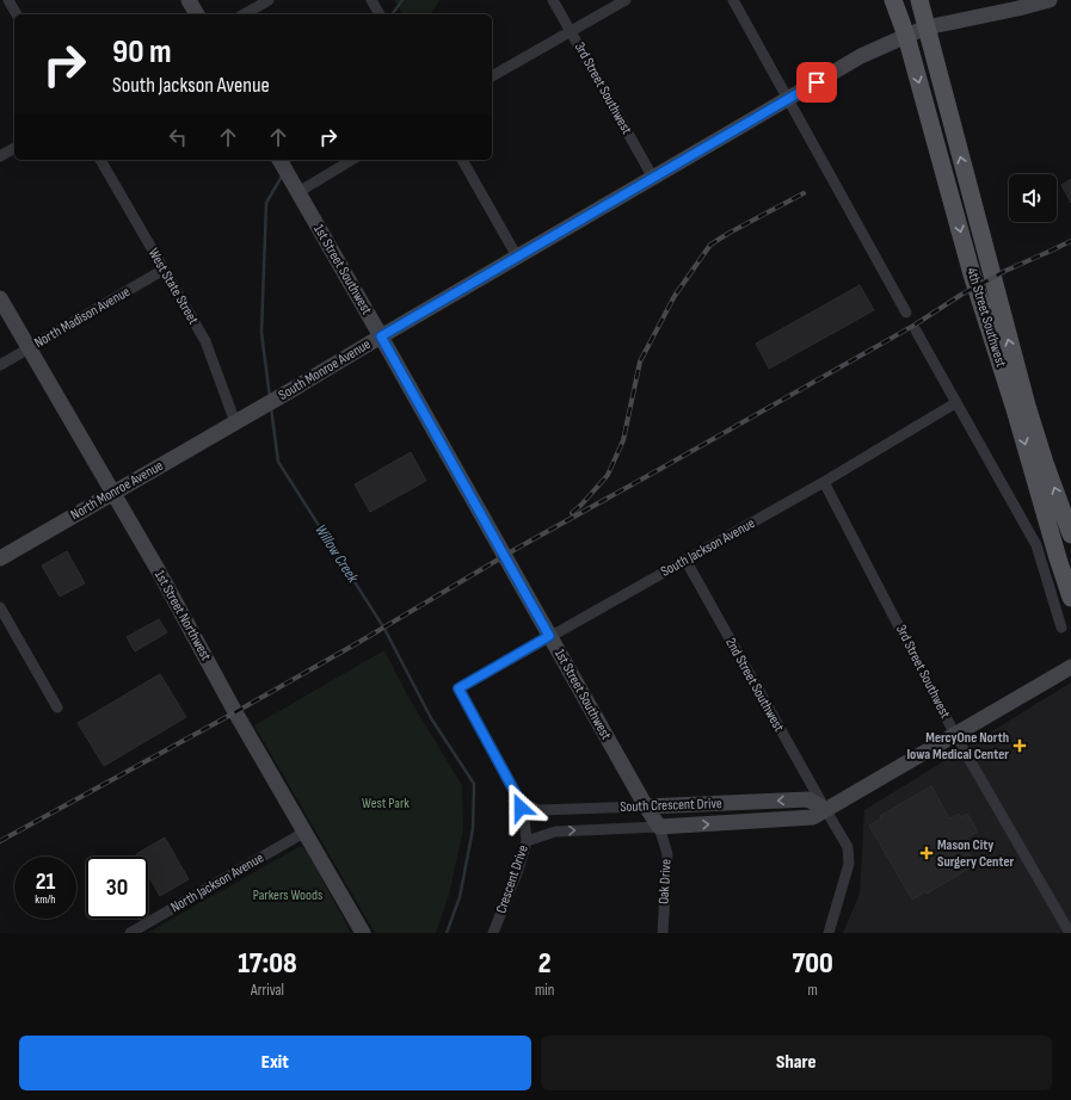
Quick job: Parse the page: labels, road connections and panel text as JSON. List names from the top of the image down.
{
  "streets": {
    "main road": [
      "1st Street Southwest",
      "4th Street Southwest",
      "South Monroe Avenue",
      "North Monroe Avenue",
      "1st Street Northwest",
      "South Crescent Drive",
      "Oak Drive"
    ],
    "street": [
      "3rd Street Southwest",
      "West State Street",
      "North Madison Avenue",
      "South Jackson Avenue",
      "2nd Street Southwest",
      "Crescent Drive",
      "North Jackson Avenue"
    ]
  },
  "crossings": [
    ["3rd Street Southwest", "South Monroe Avenue"],
    ["3rd Street Southwest", "South Jackson Avenue"],
    ["3rd Street Southwest", "South Crescent Drive"],
    ["1st Street Southwest", "South Monroe Avenue"],
    ["1st Street Southwest", "South Jackson Avenue"],
    ["1st Street Southwest", "South Crescent Drive"],
    ["1st Street Southwest", "Oak Drive"],
    ["West State Street", "North Madison Avenue"],
    ["West State Street", "South Monroe Avenue"],
    ["West State Street", "North Monroe Avenue"],
    ["North Madison Avenue", "1st Street Northwest"],
    ["4th Street Southwest", "South Monroe Avenue"],
    ["South Monroe Avenue", "North Monroe Avenue"],
    ["North Monroe Avenue", "1st Street Northwest"],
    ["South Jackson Avenue", "2nd Street Southwest"],
    ["South Jackson Avenue", "Crescent Drive"],
    ["1st Street Northwest", "North Jackson Avenue"],
    ["2nd Street Southwest", "South Crescent Drive"],
    ["South Crescent Drive", "Crescent Drive"],
    ["South Crescent Drive", "Oak Drive"]
  ],
  "water": ["Willow Creek"],
  "parks": ["West Park", "Parkers Woods"],
  "places": {
    "health": ["MercyOne North Iowa Medical Center", "Mason City Surgery Center"]
  },
  "page": {
    "turn": ["90 m", "South Jackson Avenue"],
    "speed": "21 km/h",
    "limit": "30",
    "eta": [
      "17:08",
      "Arrival",
      "2",
      "min",
      "700",
      "m"
    ],
    "buttons": ["Exit", "Share"]
  }
}
